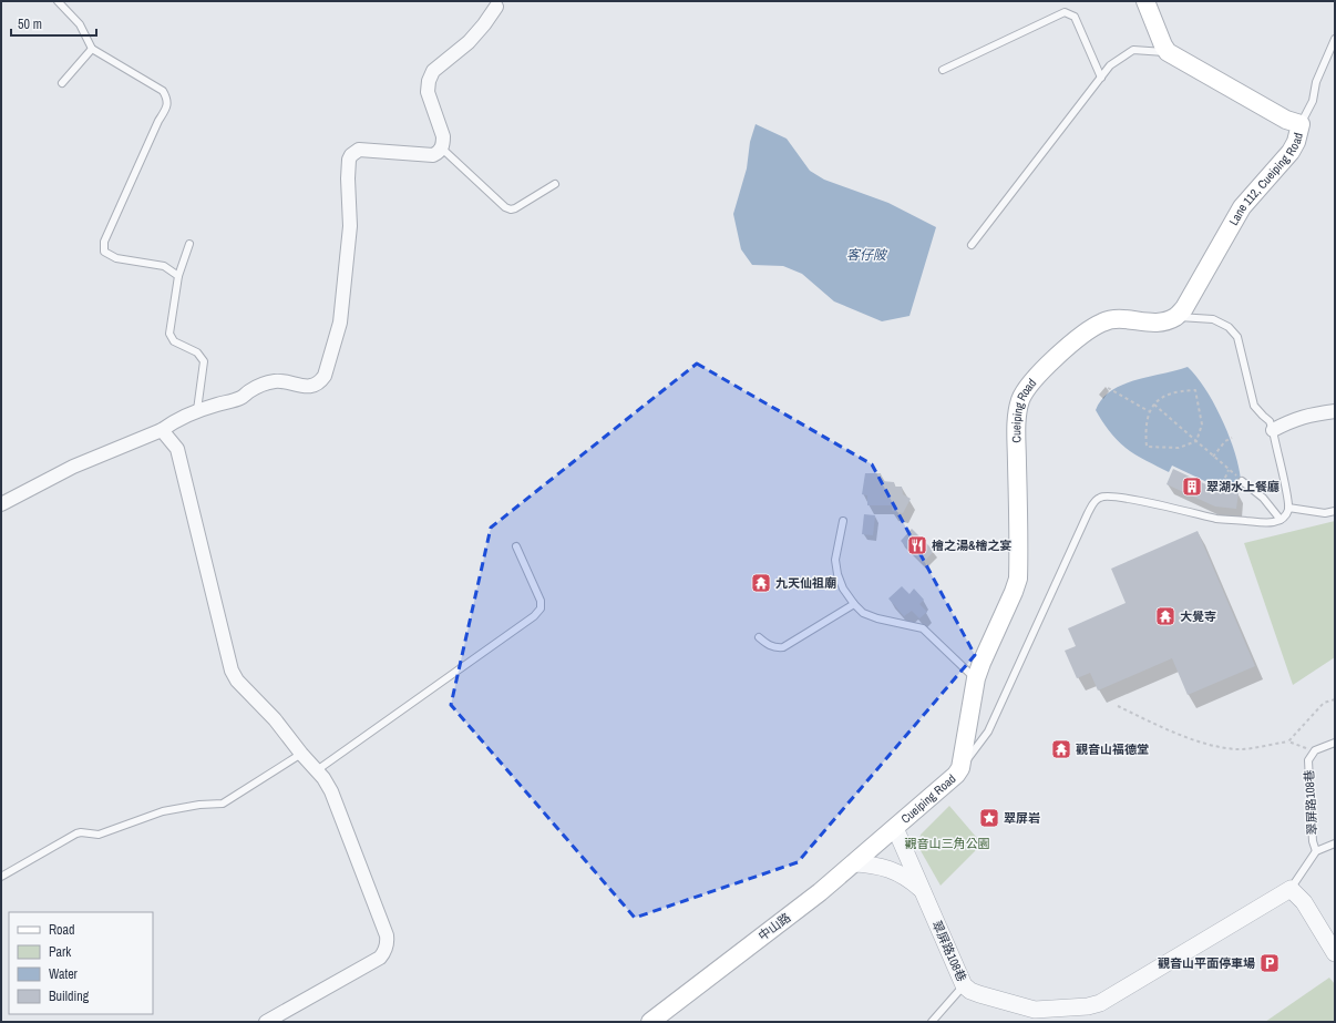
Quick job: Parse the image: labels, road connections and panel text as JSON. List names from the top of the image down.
{
  "streets": {
    "main road": ["Lane 112, Cueiping Road", "Cueiping Road", "中山路"],
    "street": ["翠屏路108巷"]
  },
  "crossings": [
    ["Lane 112, Cueiping Road", "Cueiping Road"],
    ["Cueiping Road", "翠屏路108巷"],
    ["Cueiping Road", "中山路"],
    ["翠屏路108巷", "中山路"]
  ],
  "water": ["客仔陂"],
  "parks": ["觀音山三角公園"],
  "places": {
    "building": ["翠湖水上餐廳"],
    "restaurant": ["檜之湯&檜之宴"],
    "temple": ["九天仙祖廟", "大覺寺", "觀音山福德堂"],
    "place": ["翠屏岩"],
    "parking": ["觀音山平面停車場"]
  },
  "legend": [
    "Road",
    "Park",
    "Water",
    "Building"
  ],
  "scale_bar": "50 m"
}
